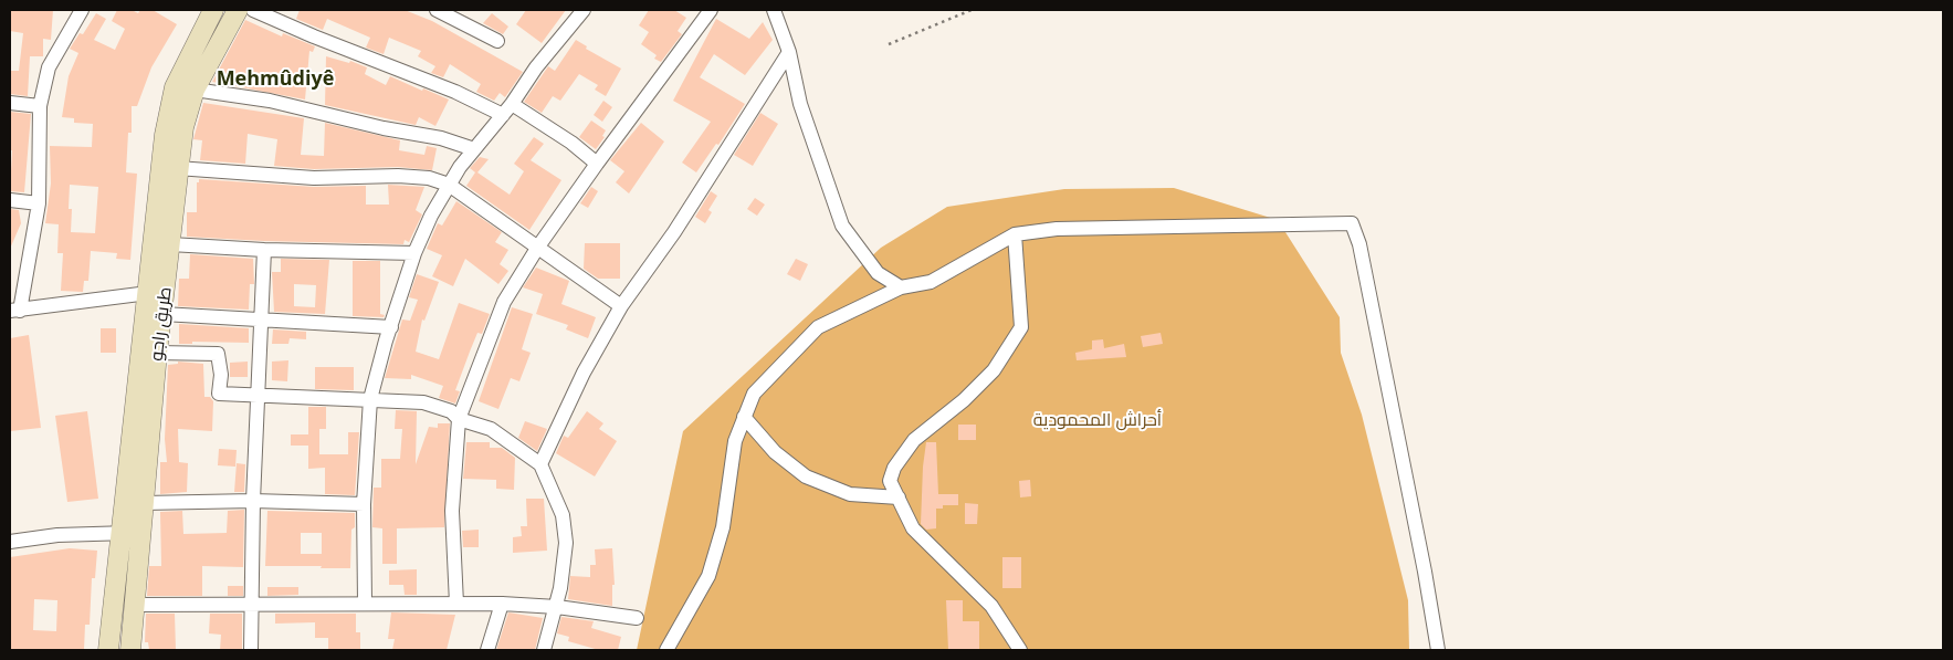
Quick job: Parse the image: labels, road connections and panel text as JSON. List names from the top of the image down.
{
  "streets": {
    "main road": ["طريق راجو"]
  },
  "districts": ["Mehmûdiyê"],
  "parks": ["أحراش المحمودية"]
}
